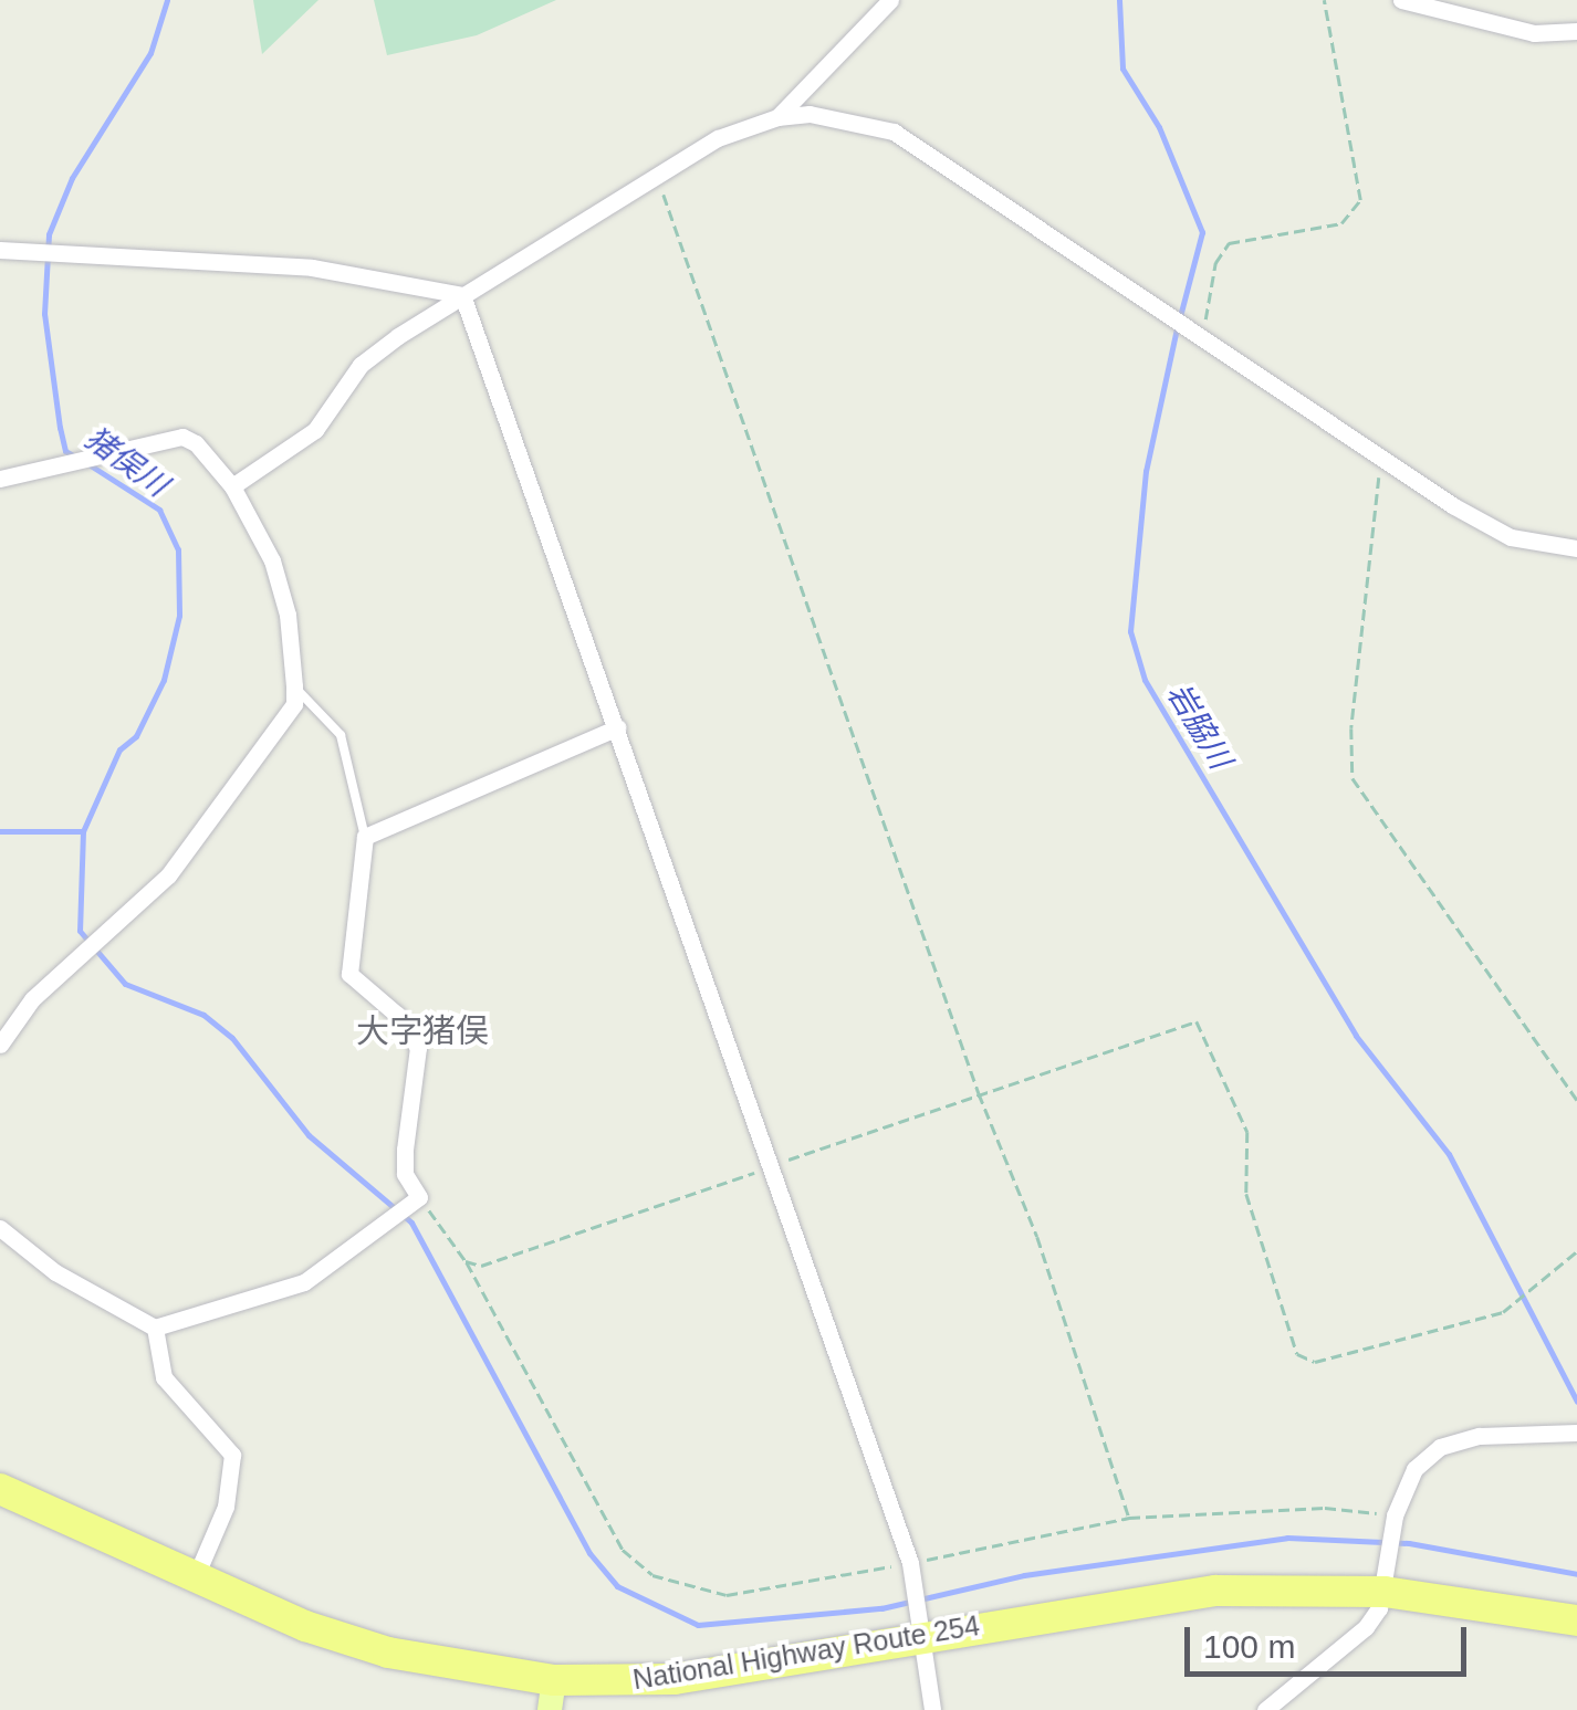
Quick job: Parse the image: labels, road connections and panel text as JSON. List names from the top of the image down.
{
  "streets": {
    "highway": ["National Highway Route 254"]
  },
  "districts": ["大字猪俣"],
  "water": ["猪俣川", "岩脇川"],
  "scale_bar": "100 m"
}
